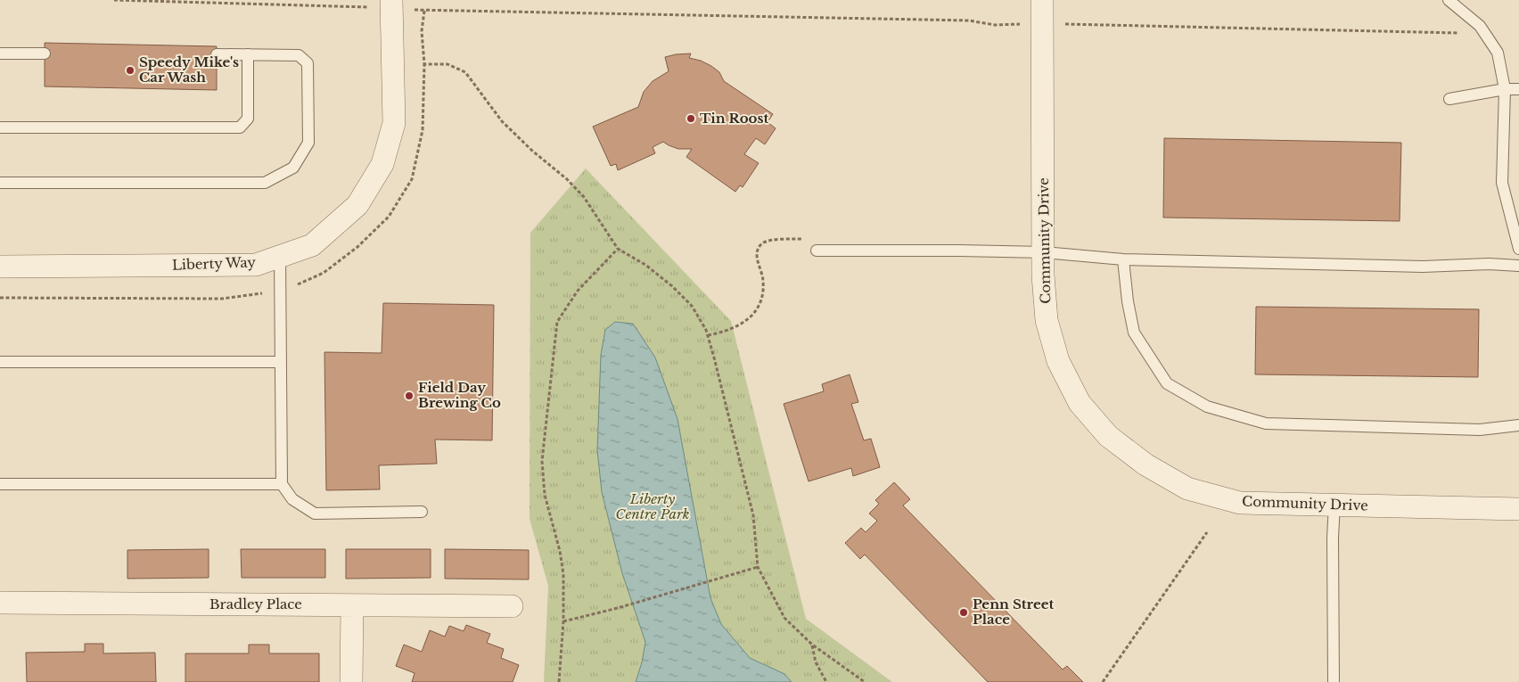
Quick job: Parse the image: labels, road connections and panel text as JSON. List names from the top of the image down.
{
  "streets": {
    "street": ["Community Drive", "Liberty Way", "Bradley Place"]
  },
  "parks": ["Liberty Centre Park"],
  "places": [
    "Speedy Mike's Car Wash",
    "Tin Roost",
    "Field Day Brewing Co",
    "Penn Street Place"
  ]
}
